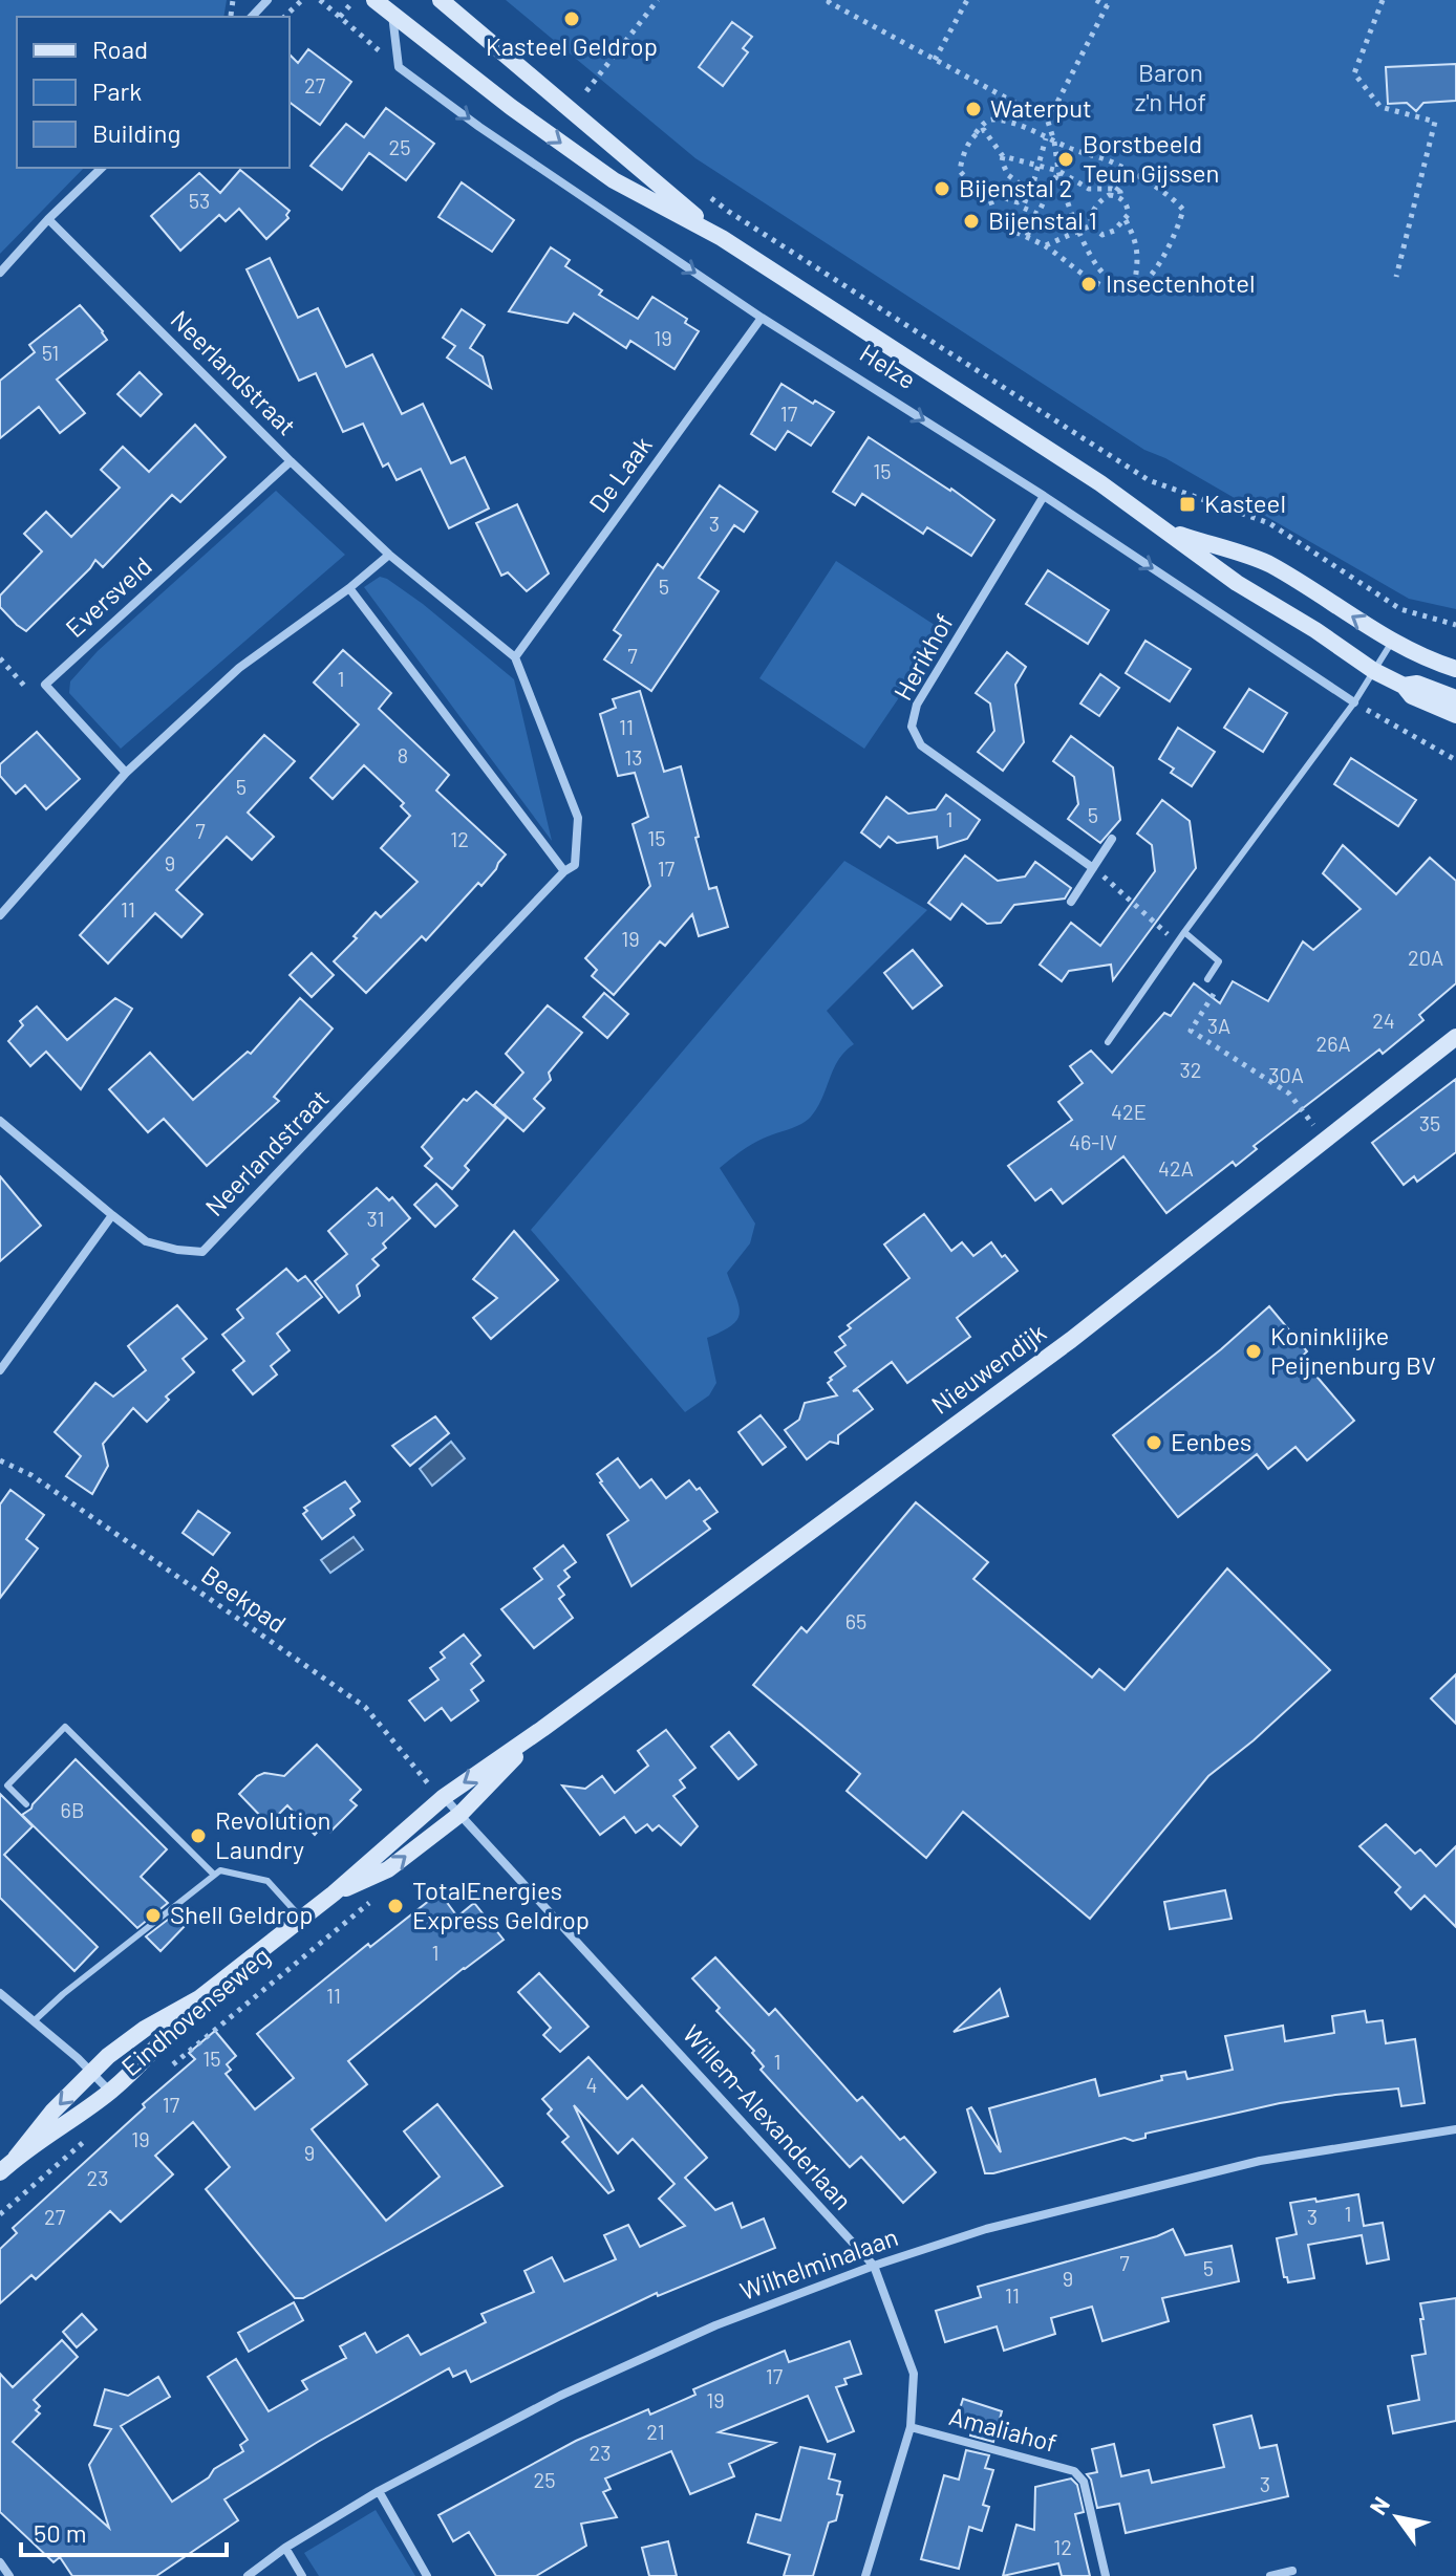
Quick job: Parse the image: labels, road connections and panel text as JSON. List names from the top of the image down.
{
  "streets": {
    "main road": ["Helze", "Nieuwendijk", "Eindhovenseweg"],
    "street": [
      "Neerlandstraat",
      "De Laak",
      "Eversveld",
      "Herikhof",
      "Willem-Alexanderlaan",
      "Wilhelminalaan",
      "Amaliahof"
    ],
    "path": ["Beekpad"]
  },
  "crossings": [
    ["Helze", "De Laak"],
    ["Helze", "Herikhof"],
    ["Neerlandstraat", "De Laak"],
    ["Neerlandstraat", "Eversveld"],
    ["Nieuwendijk", "Beekpad"],
    ["Nieuwendijk", "Eindhovenseweg"],
    ["Nieuwendijk", "Willem-Alexanderlaan"],
    ["Beekpad", "Eindhovenseweg"],
    ["Beekpad", "Willem-Alexanderlaan"],
    ["Eindhovenseweg", "Willem-Alexanderlaan"],
    ["Willem-Alexanderlaan", "Wilhelminalaan"],
    ["Willem-Alexanderlaan", "Amaliahof"]
  ],
  "parks": ["Baron z'n Hof"],
  "places": {
    "other": [
      "Kasteel Geldrop",
      "Waterput",
      "Borstbeeld Teun Gijssen",
      "Bijenstal 2",
      "Bijenstal 1",
      "Insectenhotel",
      "Koninklijke Peijnenburg BV",
      "Eenbes",
      "Revolution Laundry",
      "TotalEnergies Express Geldrop",
      "Shell Geldrop"
    ],
    "transit": ["Kasteel"]
  },
  "house_numbers": [
    "27",
    "25",
    "53",
    "19",
    "51",
    "17",
    "15",
    "3",
    "5",
    "7",
    "1",
    "11",
    "8",
    "13",
    "5",
    "5",
    "1",
    "7",
    "15",
    "12",
    "9",
    "17",
    "11",
    "19",
    "20A",
    "24",
    "3A",
    "26A",
    "32",
    "30A",
    "42E",
    "35",
    "46-IV",
    "42A",
    "31",
    "65",
    "6B",
    "1",
    "11",
    "15",
    "1",
    "4",
    "17",
    "19",
    "9",
    "23",
    "1",
    "27",
    "3",
    "7",
    "5",
    "9",
    "11",
    "17",
    "19",
    "21",
    "23",
    "25",
    "3",
    "12"
  ],
  "legend": ["Road", "Park", "Building"],
  "scale_bar": "50 m",
  "north": "top left"
}
